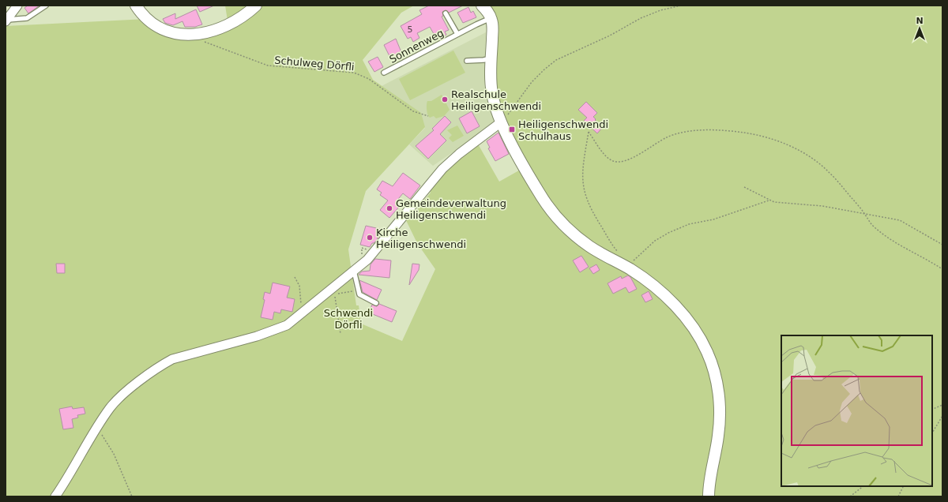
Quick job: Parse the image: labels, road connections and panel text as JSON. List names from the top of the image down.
{
  "streets": {
    "lane": ["Sonnenweg"],
    "path": ["Schulweg Dörfli"]
  },
  "parks": ["Schwendi Dörfli"],
  "places": {
    "other": ["Realschule Heiligenschwendi", "Gemeindeverwaltung Heiligenschwendi", "Kirche Heiligenschwendi"],
    "transit": ["Heiligenschwendi Schulhaus"]
  },
  "house_numbers": ["5"],
  "north": "top"
}
